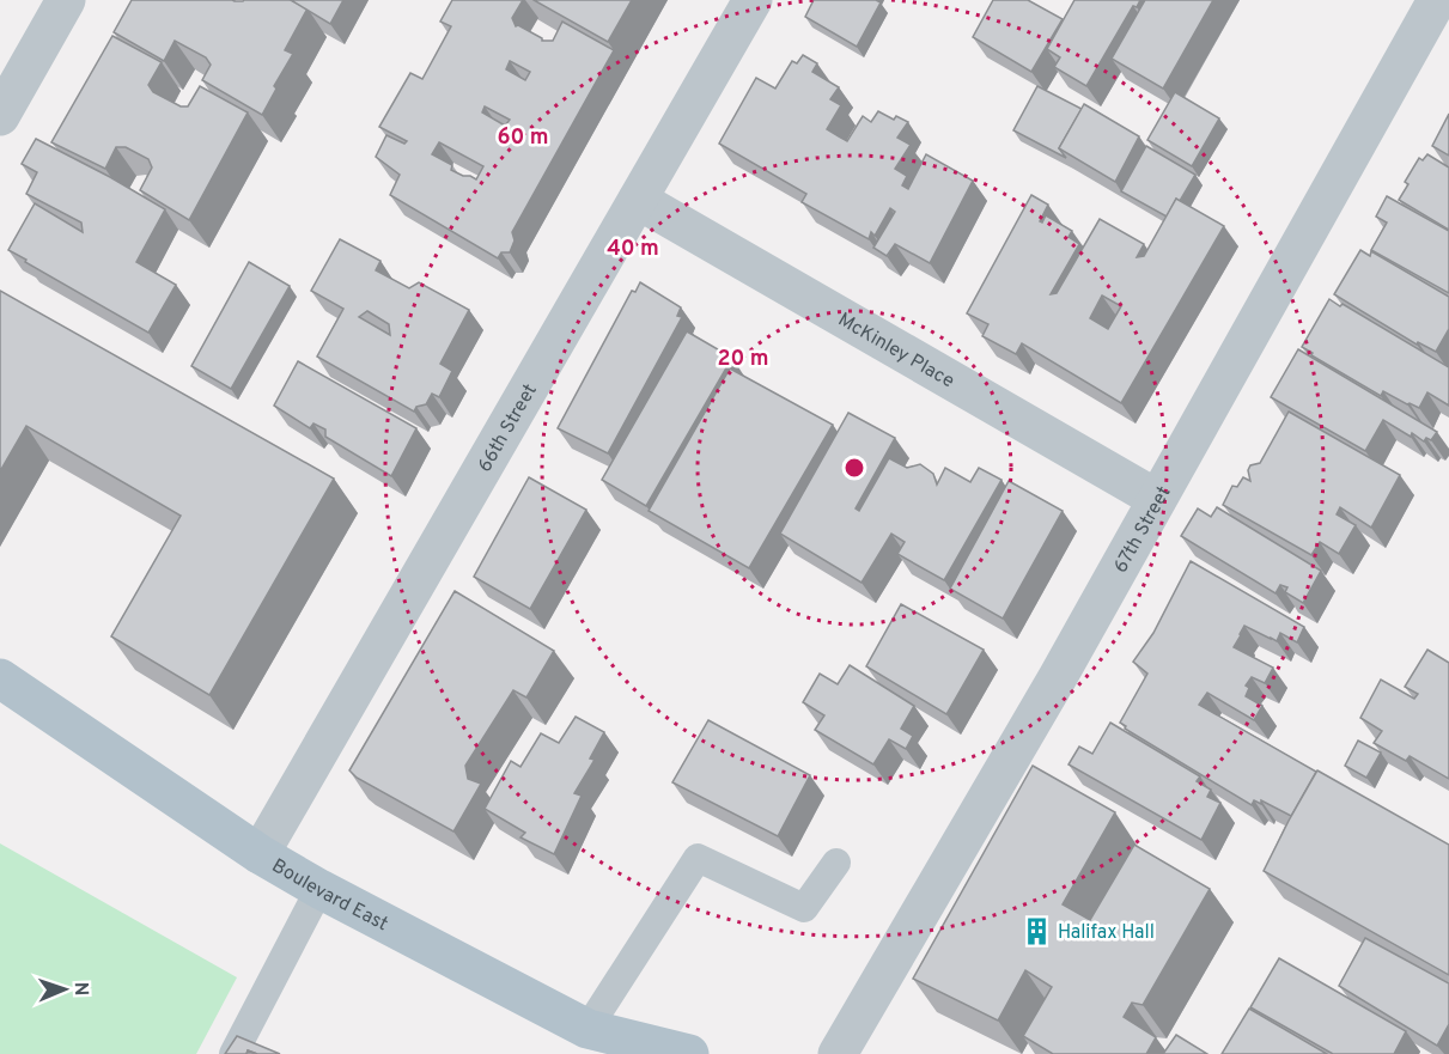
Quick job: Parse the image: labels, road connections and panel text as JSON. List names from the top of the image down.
{
  "streets": {
    "main road": ["Boulevard East"],
    "street": ["McKinley Place", "66th Street", "67th Street"]
  },
  "crossings": [
    ["McKinley Place", "66th Street"],
    ["McKinley Place", "67th Street"],
    ["66th Street", "Boulevard East"]
  ],
  "places": {
    "building": ["Halifax Hall"]
  },
  "north": "right",
  "rings": ["60 m", "40 m", "20 m"]
}
